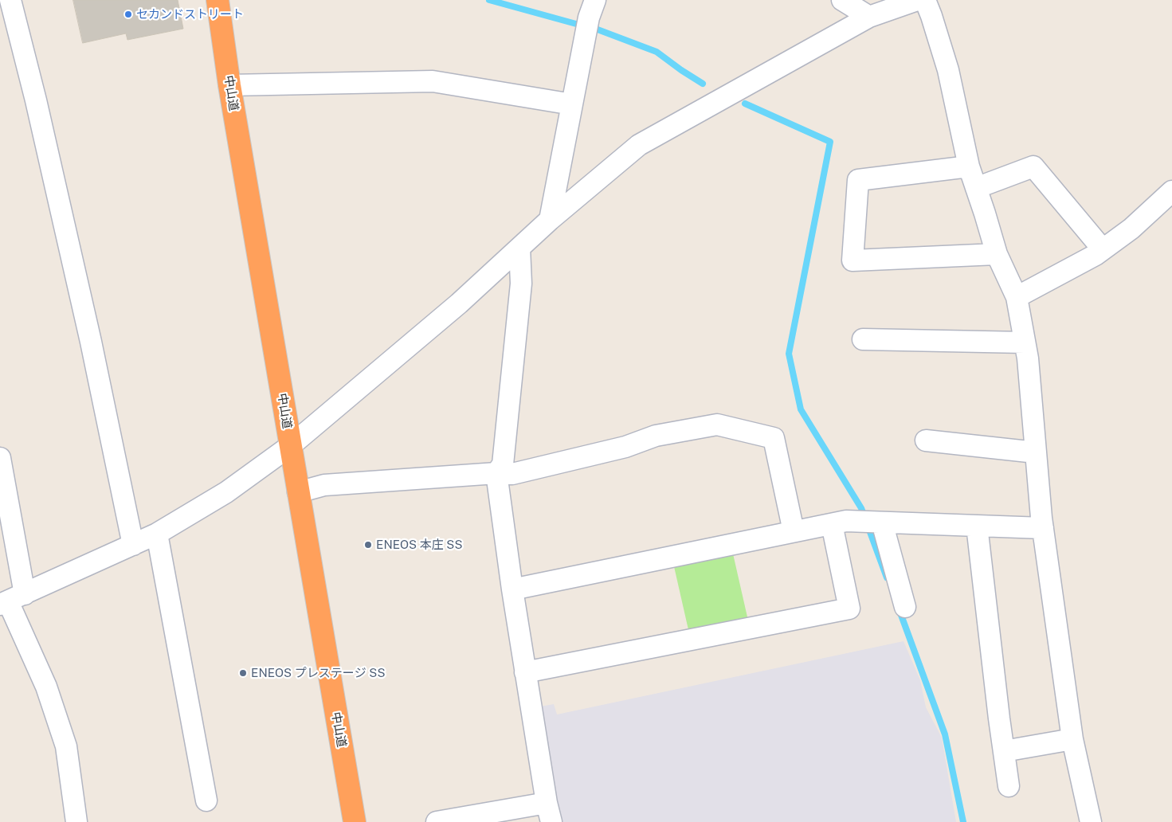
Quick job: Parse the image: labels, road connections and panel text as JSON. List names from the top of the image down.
{
  "streets": {
    "highway": ["中山道"]
  },
  "places": ["セカンドストリート", "ENEOS 本庄 SS", "ENEOS プレステージ SS"]
}
